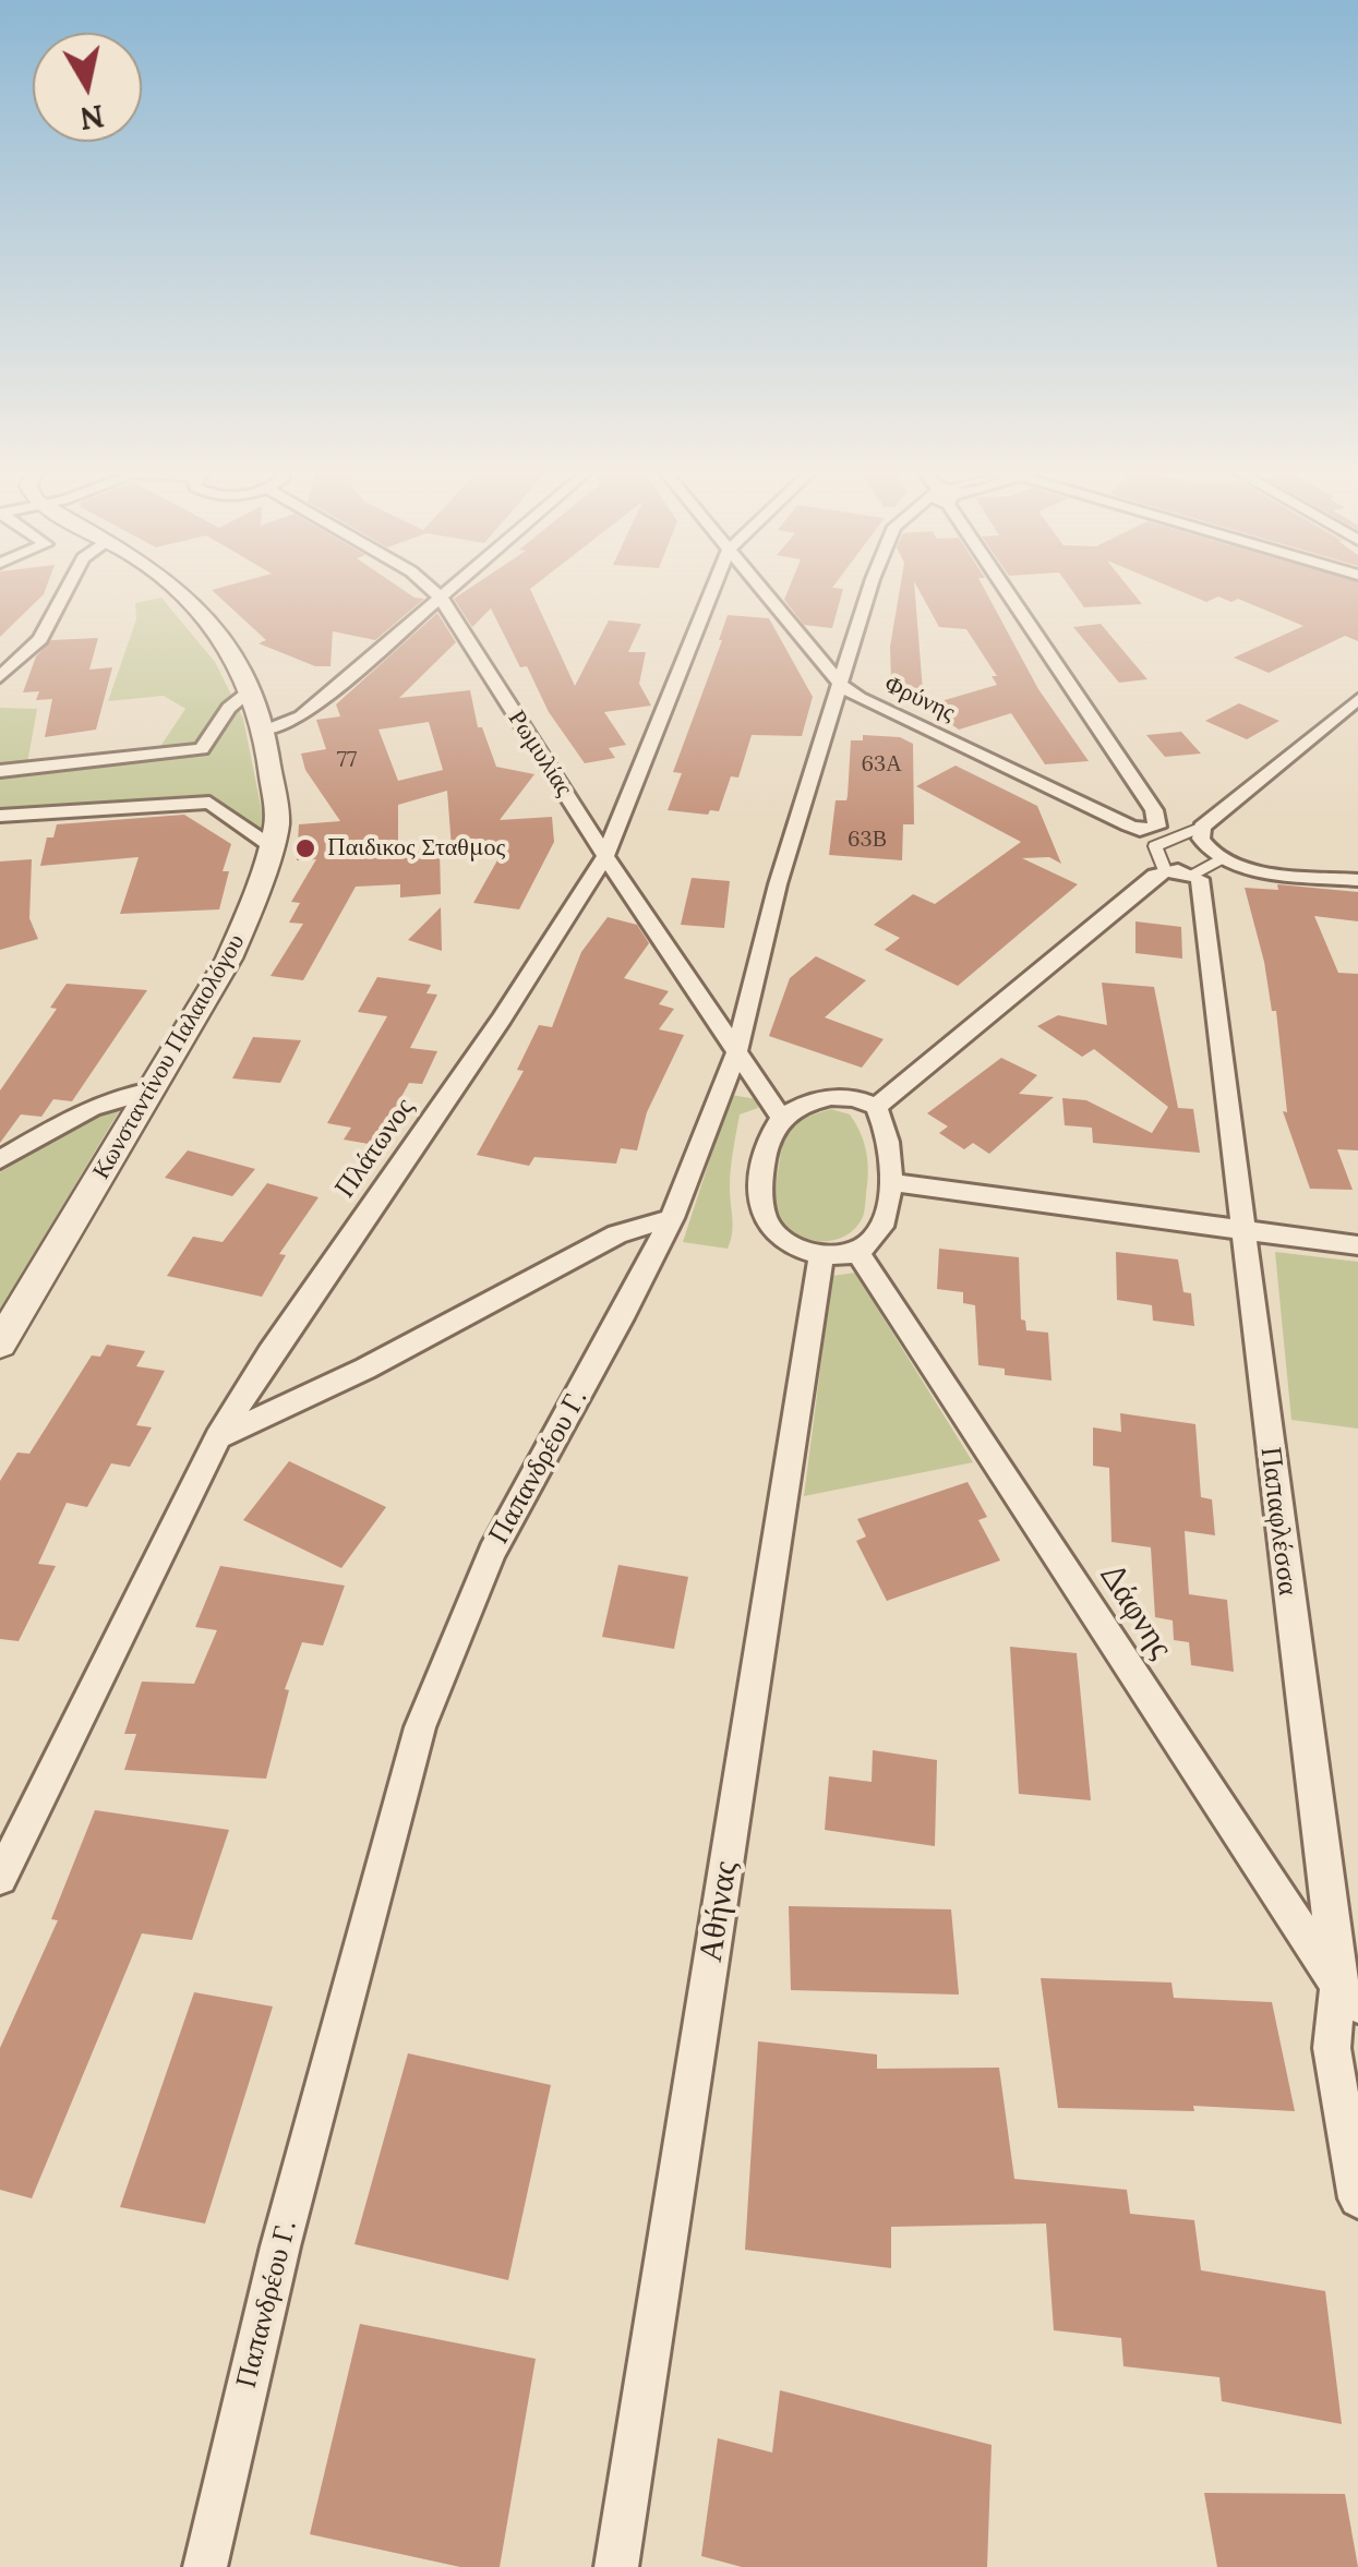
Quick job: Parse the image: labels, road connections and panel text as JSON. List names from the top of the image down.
{
  "streets": {
    "street": [
      "Φρύνης",
      "Ρωμυλίας",
      "Κωνσταντίνου Παλαιολόγου",
      "Πλάτωνος",
      "Παπανδρέου Γ.",
      "Παπαφλέσσα",
      "Δάφνης",
      "Αθήνας"
    ]
  },
  "crossings": [
    ["Φρύνης", "Παπανδρέου Γ."],
    ["Ρωμυλίας", "Πλάτωνος"],
    ["Ρωμυλίας", "Παπανδρέου Γ."],
    ["Ρωμυλίας", "Δάφνης"],
    ["Ρωμυλίας", "Αθήνας"],
    ["Παπαφλέσσα", "Δάφνης"],
    ["Δάφνης", "Αθήνας"]
  ],
  "places": ["Παιδικος Σταθμος"],
  "house_numbers": ["77", "63Α", "63Β"],
  "north": "bottom"
}
